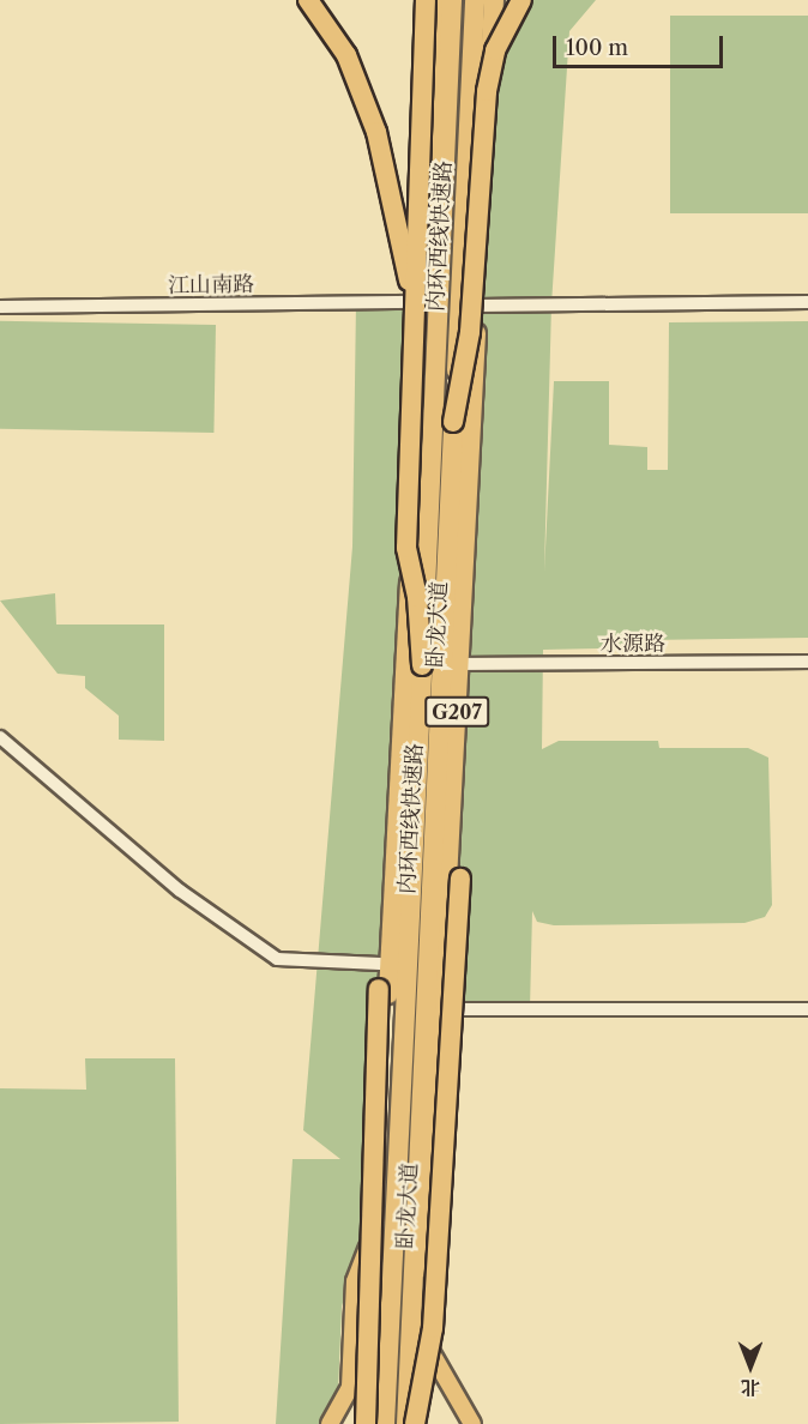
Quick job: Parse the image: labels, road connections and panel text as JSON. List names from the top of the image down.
{
  "streets": {
    "highway": ["内环西线快速路", "卧龙大道", "G207"],
    "street": ["江山南路", "水源路"]
  },
  "crossings": [
    ["江山南路", "卧龙大道"],
    ["卧龙大道", "水源路"]
  ],
  "scale_bar": "100 m",
  "north": "bottom"
}
